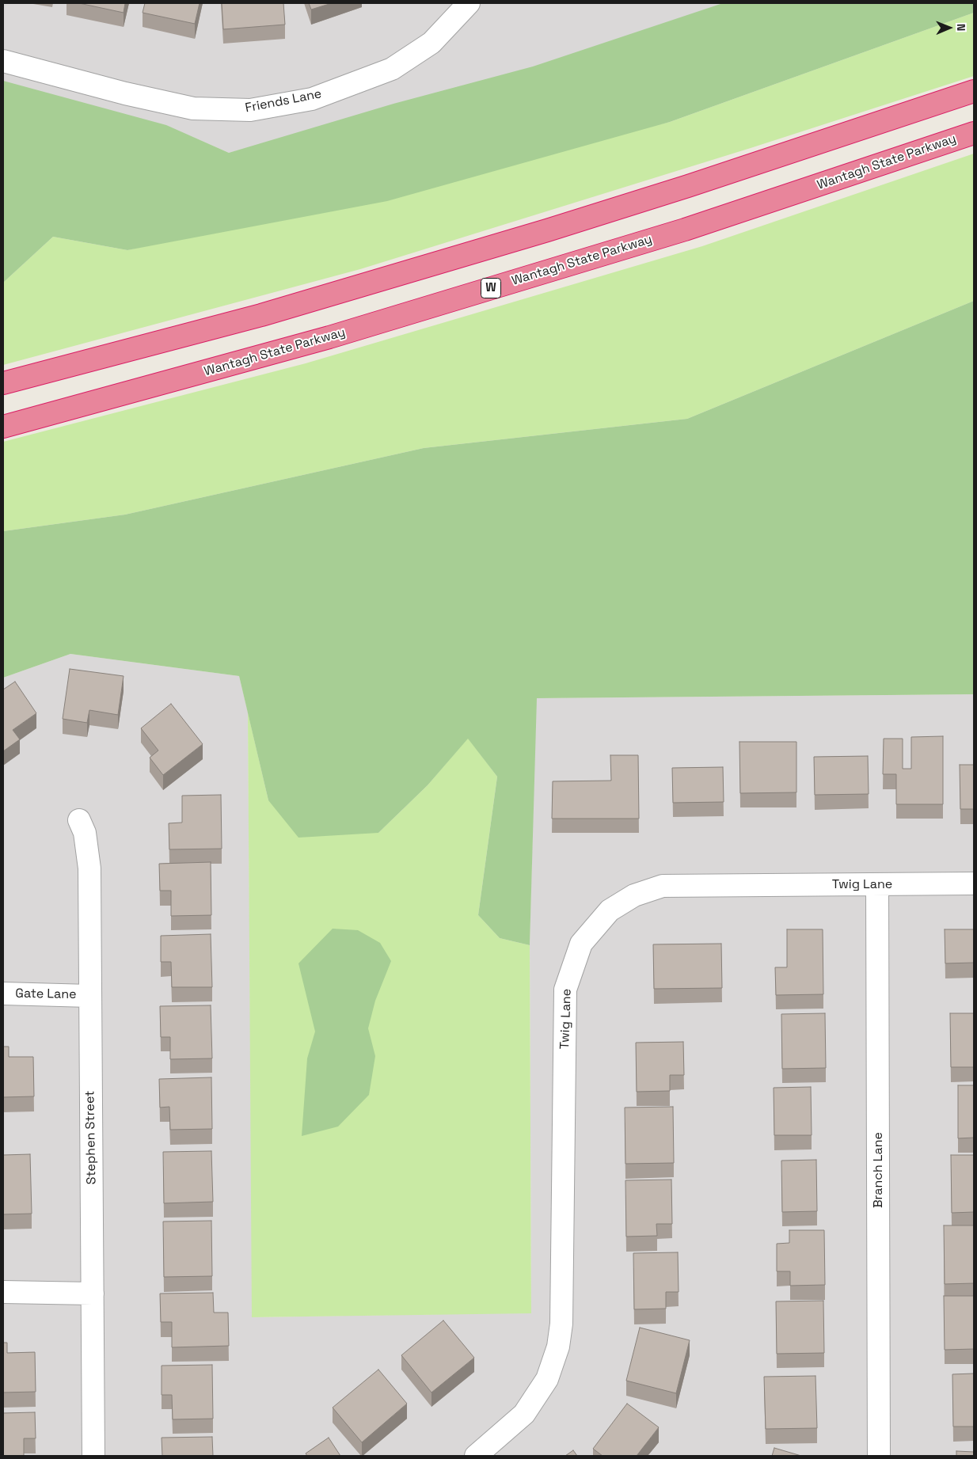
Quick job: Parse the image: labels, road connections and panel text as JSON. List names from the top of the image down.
{
  "streets": {
    "highway": ["Wantagh State Parkway", "W"],
    "street": [
      "Friends Lane",
      "Twig Lane",
      "Gate Lane",
      "Stephen Street",
      "Branch Lane"
    ]
  },
  "crossings": [
    ["Twig Lane", "Branch Lane"],
    ["Gate Lane", "Stephen Street"]
  ],
  "north": "right"
}
